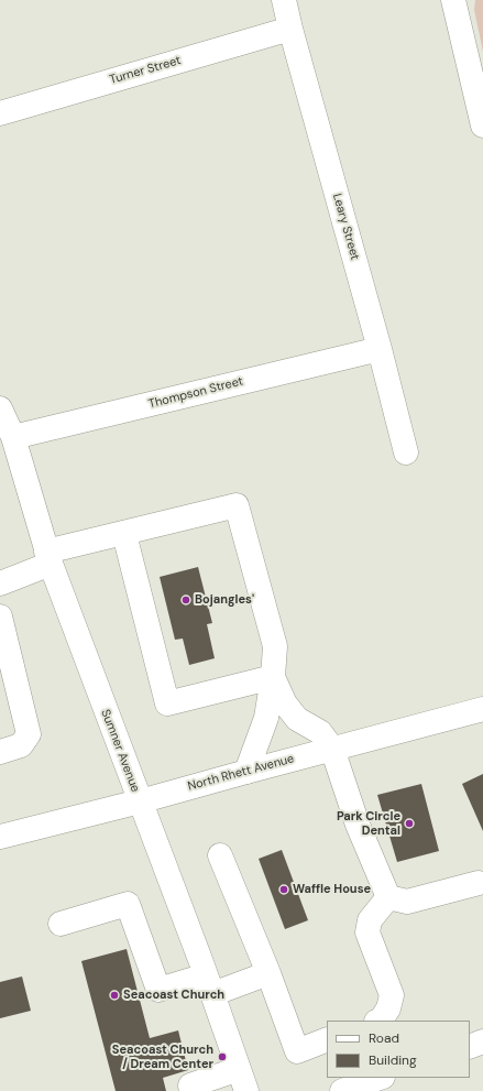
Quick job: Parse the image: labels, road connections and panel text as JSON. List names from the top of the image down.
{
  "streets": {
    "street": [
      "Turner Street",
      "Leary Street",
      "Thompson Street",
      "Sumner Avenue",
      "North Rhett Avenue"
    ]
  },
  "crossings": [
    ["Turner Street", "Leary Street"],
    ["Leary Street", "Thompson Street"],
    ["Thompson Street", "Sumner Avenue"],
    ["Sumner Avenue", "North Rhett Avenue"]
  ],
  "places": [
    "Bojangles'",
    "Park Circle Dental",
    "Waffle House",
    "Seacoast Church",
    "Seacoast Church / Dream Center"
  ],
  "legend": ["Road", "Building"]
}
